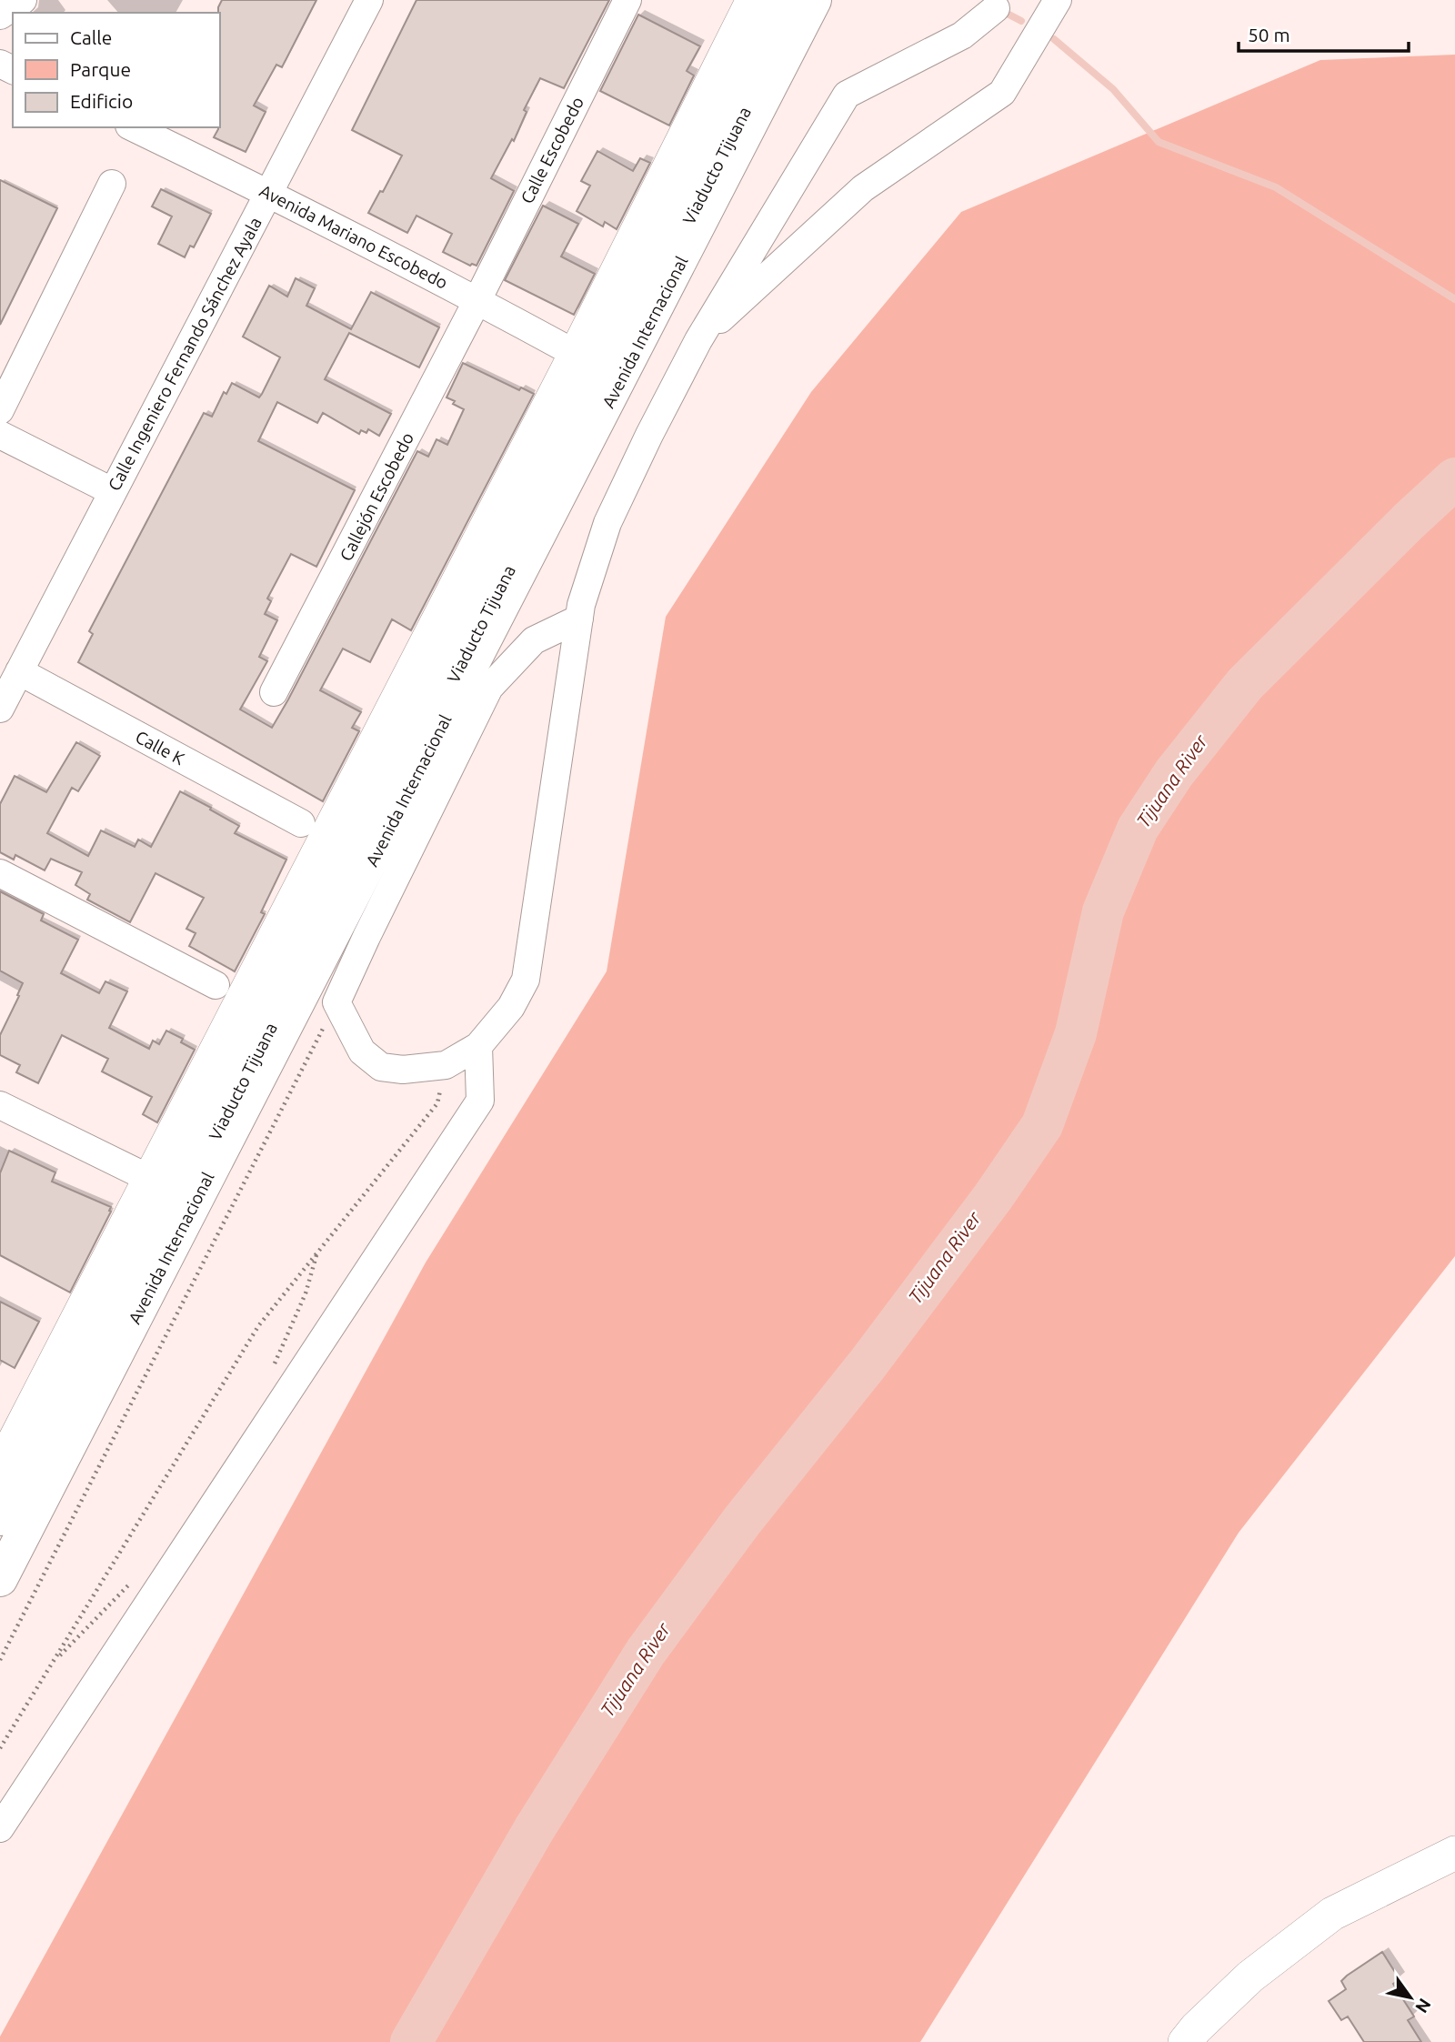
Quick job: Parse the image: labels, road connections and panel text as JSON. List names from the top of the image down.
{
  "streets": {
    "highway": ["Viaducto Tijuana", "Avenida Internacional"],
    "street": [
      "Calle Escobedo",
      "Avenida Mariano Escobedo",
      "Calle Ingeniero Fernando Sánchez Ayala",
      "Callejón Escobedo",
      "Calle K"
    ]
  },
  "crossings": [
    ["Calle Escobedo", "Avenida Mariano Escobedo"],
    ["Calle Escobedo", "Callejón Escobedo"],
    ["Avenida Mariano Escobedo", "Calle Ingeniero Fernando Sánchez Ayala"],
    ["Avenida Mariano Escobedo", "Callejón Escobedo"],
    ["Calle Ingeniero Fernando Sánchez Ayala", "Calle K"]
  ],
  "water": ["Tijuana River"],
  "legend": ["Calle", "Parque", "Edificio"],
  "scale_bar": "50 m",
  "north": "bottom right"
}
